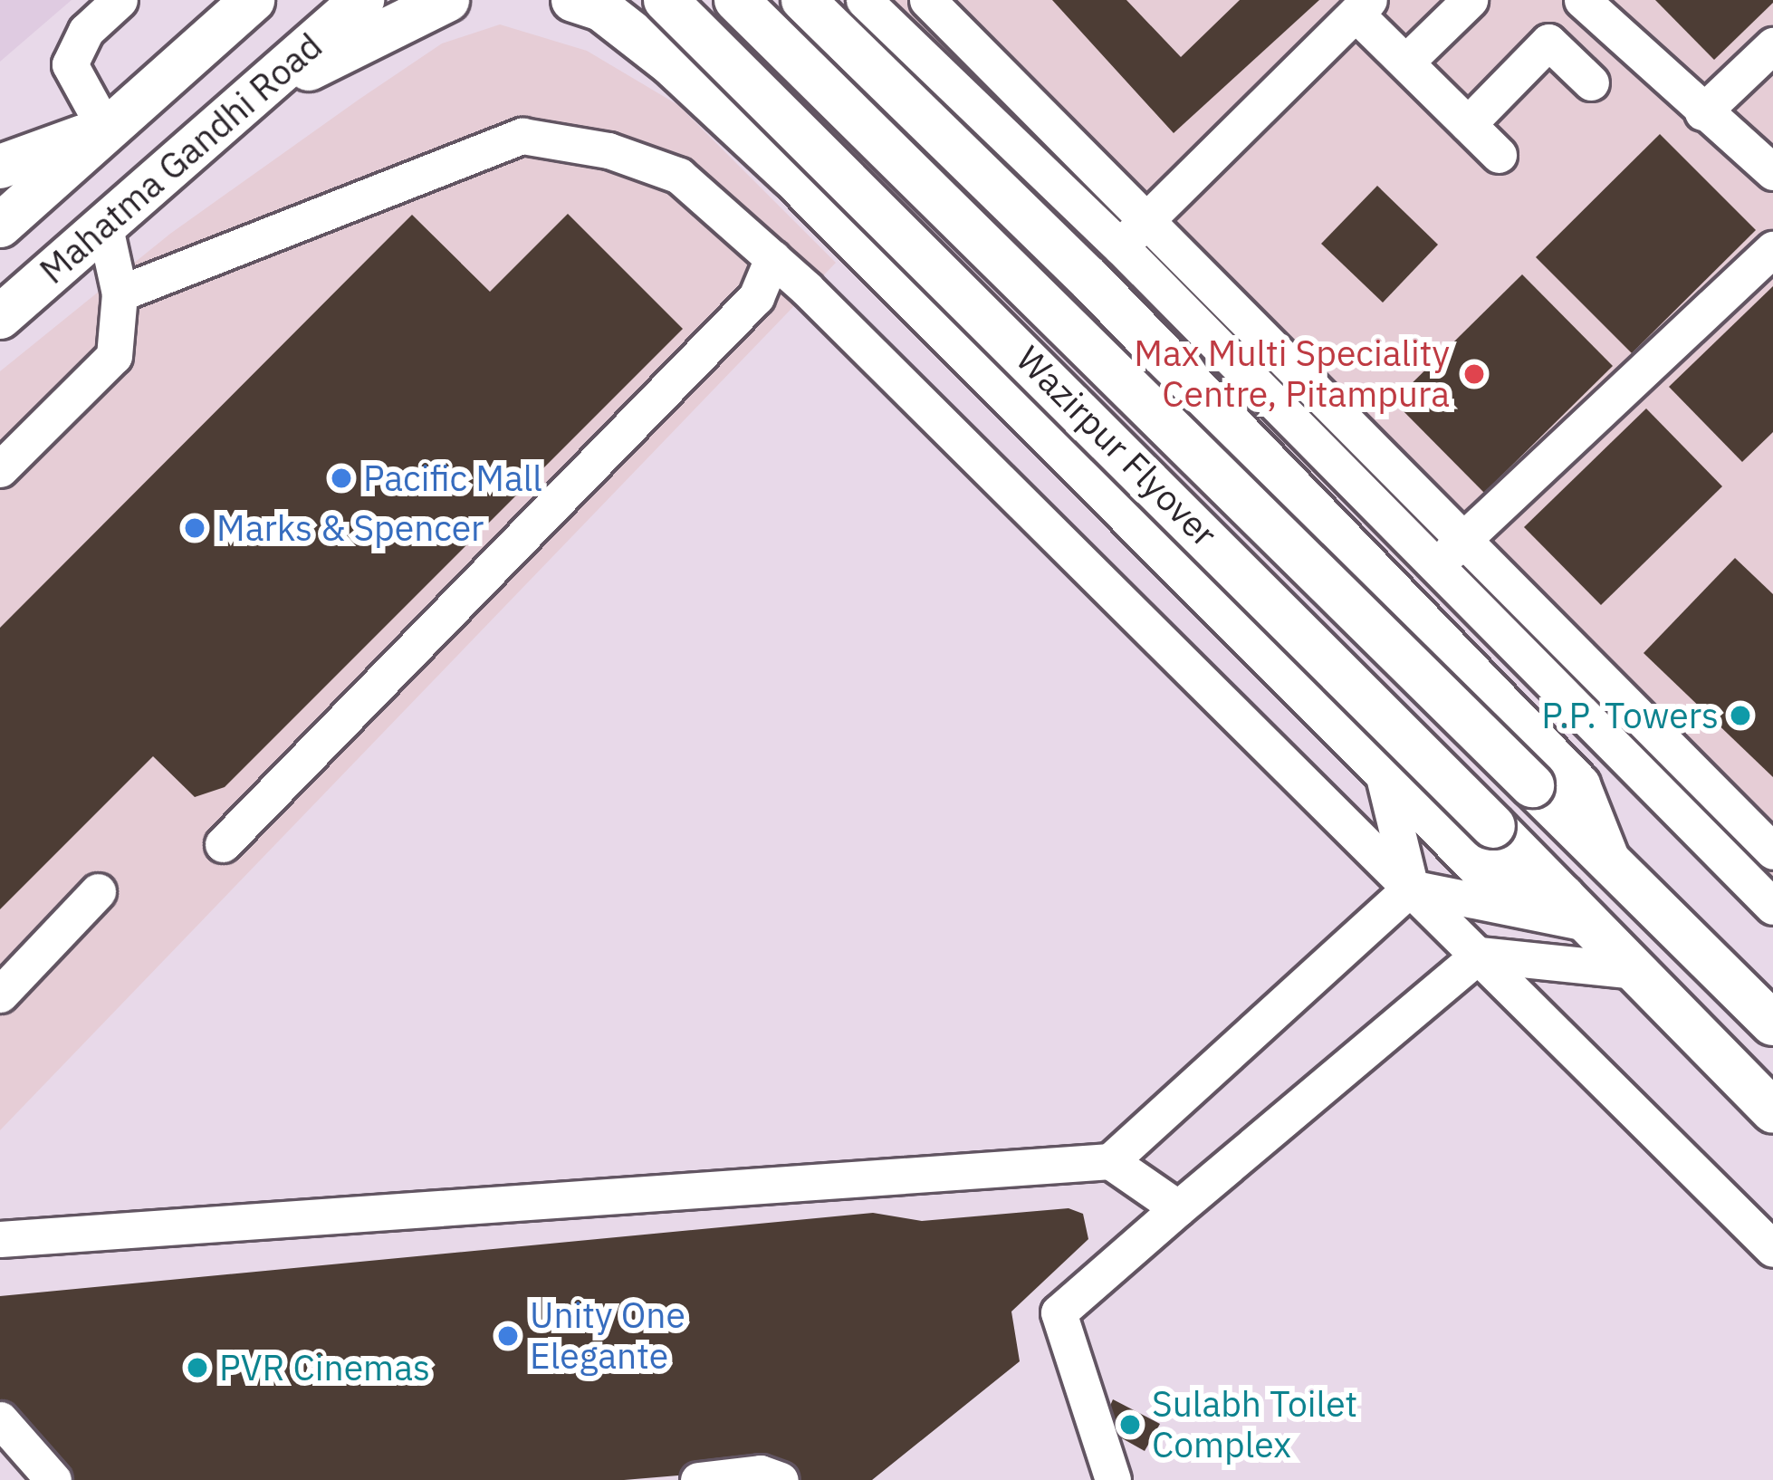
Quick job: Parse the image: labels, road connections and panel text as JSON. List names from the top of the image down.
{
  "streets": {
    "main road": ["Mahatma Gandhi Road", "Wazirpur Flyover"]
  },
  "places": [
    "Max Multi Speciality Centre, Pitampura",
    "Pacific Mall",
    "Marks & Spencer",
    "P.P. Towers",
    "Unity One Elegante",
    "PVR Cinemas",
    "Sulabh Toilet Complex"
  ]
}
